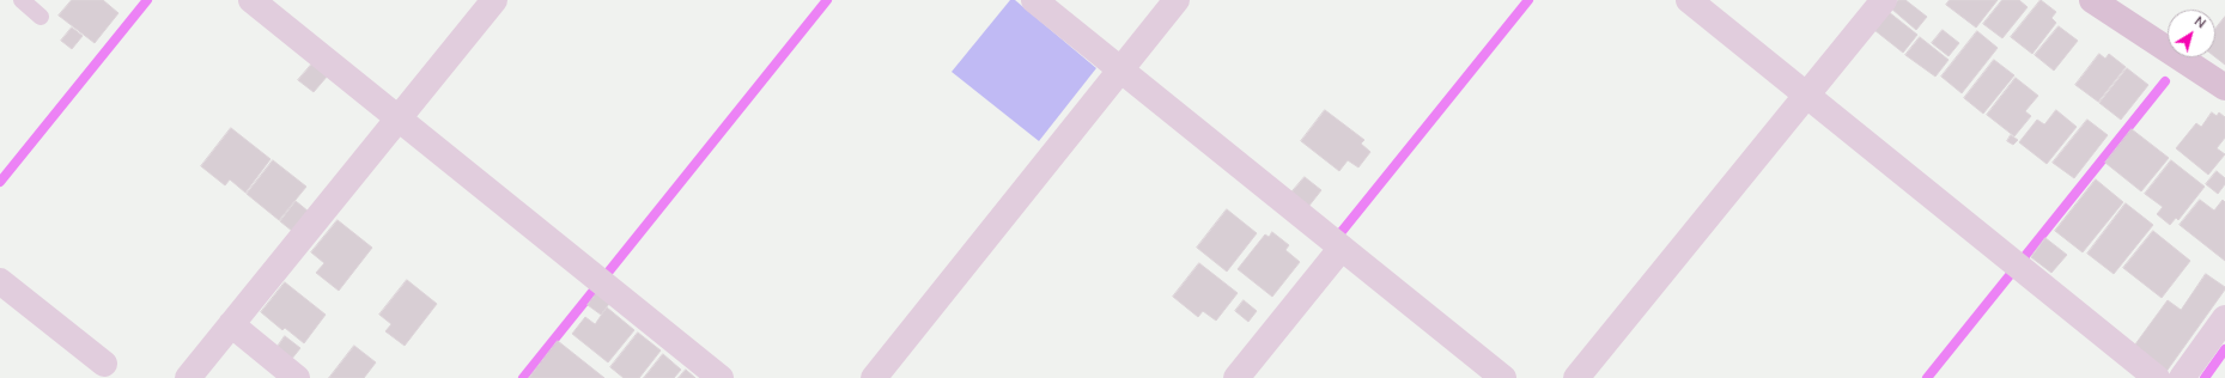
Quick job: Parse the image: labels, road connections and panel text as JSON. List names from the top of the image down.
{
  "north": "top right"
}
